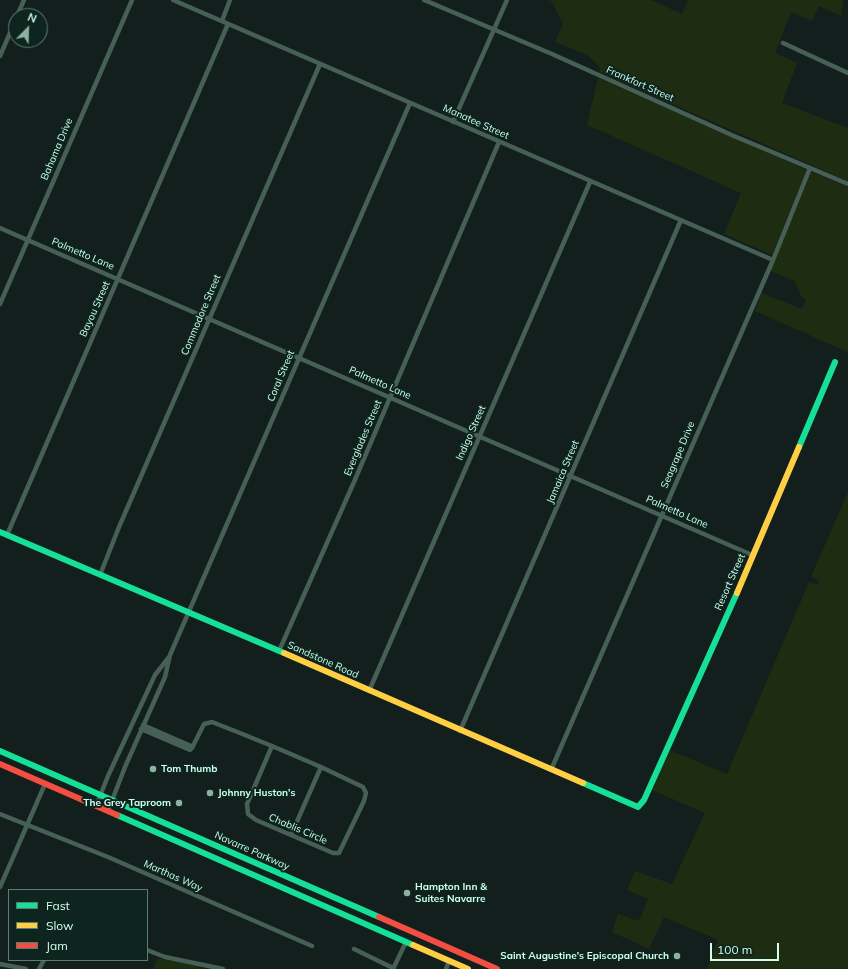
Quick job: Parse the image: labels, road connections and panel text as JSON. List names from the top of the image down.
{
  "streets": {
    "main road": ["Resort Street", "Sandstone Road", "Navarre Parkway"],
    "street": [
      "Frankfort Street",
      "Manatee Street",
      "Bahama Drive",
      "Palmetto Lane",
      "Bayou Street",
      "Commodore Street",
      "Coral Street",
      "Indigo Street",
      "Everglades Street",
      "Seagrape Drive",
      "Jamaica Street",
      "Chablis Circle",
      "Marthas Way"
    ]
  },
  "crossings": [
    ["Frankfort Street", "Seagrape Drive"],
    ["Manatee Street", "Bayou Street"],
    ["Manatee Street", "Commodore Street"],
    ["Manatee Street", "Coral Street"],
    ["Manatee Street", "Indigo Street"],
    ["Manatee Street", "Everglades Street"],
    ["Manatee Street", "Seagrape Drive"],
    ["Manatee Street", "Jamaica Street"],
    ["Bahama Drive", "Palmetto Lane"],
    ["Palmetto Lane", "Bayou Street"],
    ["Palmetto Lane", "Commodore Street"],
    ["Palmetto Lane", "Coral Street"],
    ["Palmetto Lane", "Indigo Street"],
    ["Palmetto Lane", "Everglades Street"],
    ["Palmetto Lane", "Seagrape Drive"],
    ["Palmetto Lane", "Jamaica Street"],
    ["Palmetto Lane", "Resort Street"],
    ["Bayou Street", "Sandstone Road"],
    ["Commodore Street", "Sandstone Road"],
    ["Coral Street", "Sandstone Road"],
    ["Coral Street", "Chablis Circle"],
    ["Coral Street", "Navarre Parkway"],
    ["Indigo Street", "Sandstone Road"],
    ["Everglades Street", "Sandstone Road"],
    ["Seagrape Drive", "Sandstone Road"],
    ["Jamaica Street", "Sandstone Road"],
    ["Resort Street", "Sandstone Road"]
  ],
  "places": [
    "Tom Thumb",
    "Johnny Huston's",
    "The Grey Taproom",
    "Hampton Inn & Suites Navarre",
    "Saint Augustine's Episcopal Church"
  ],
  "legend": ["Fast", "Slow", "Jam"],
  "scale_bar": "100 m",
  "north": "top right"
}
